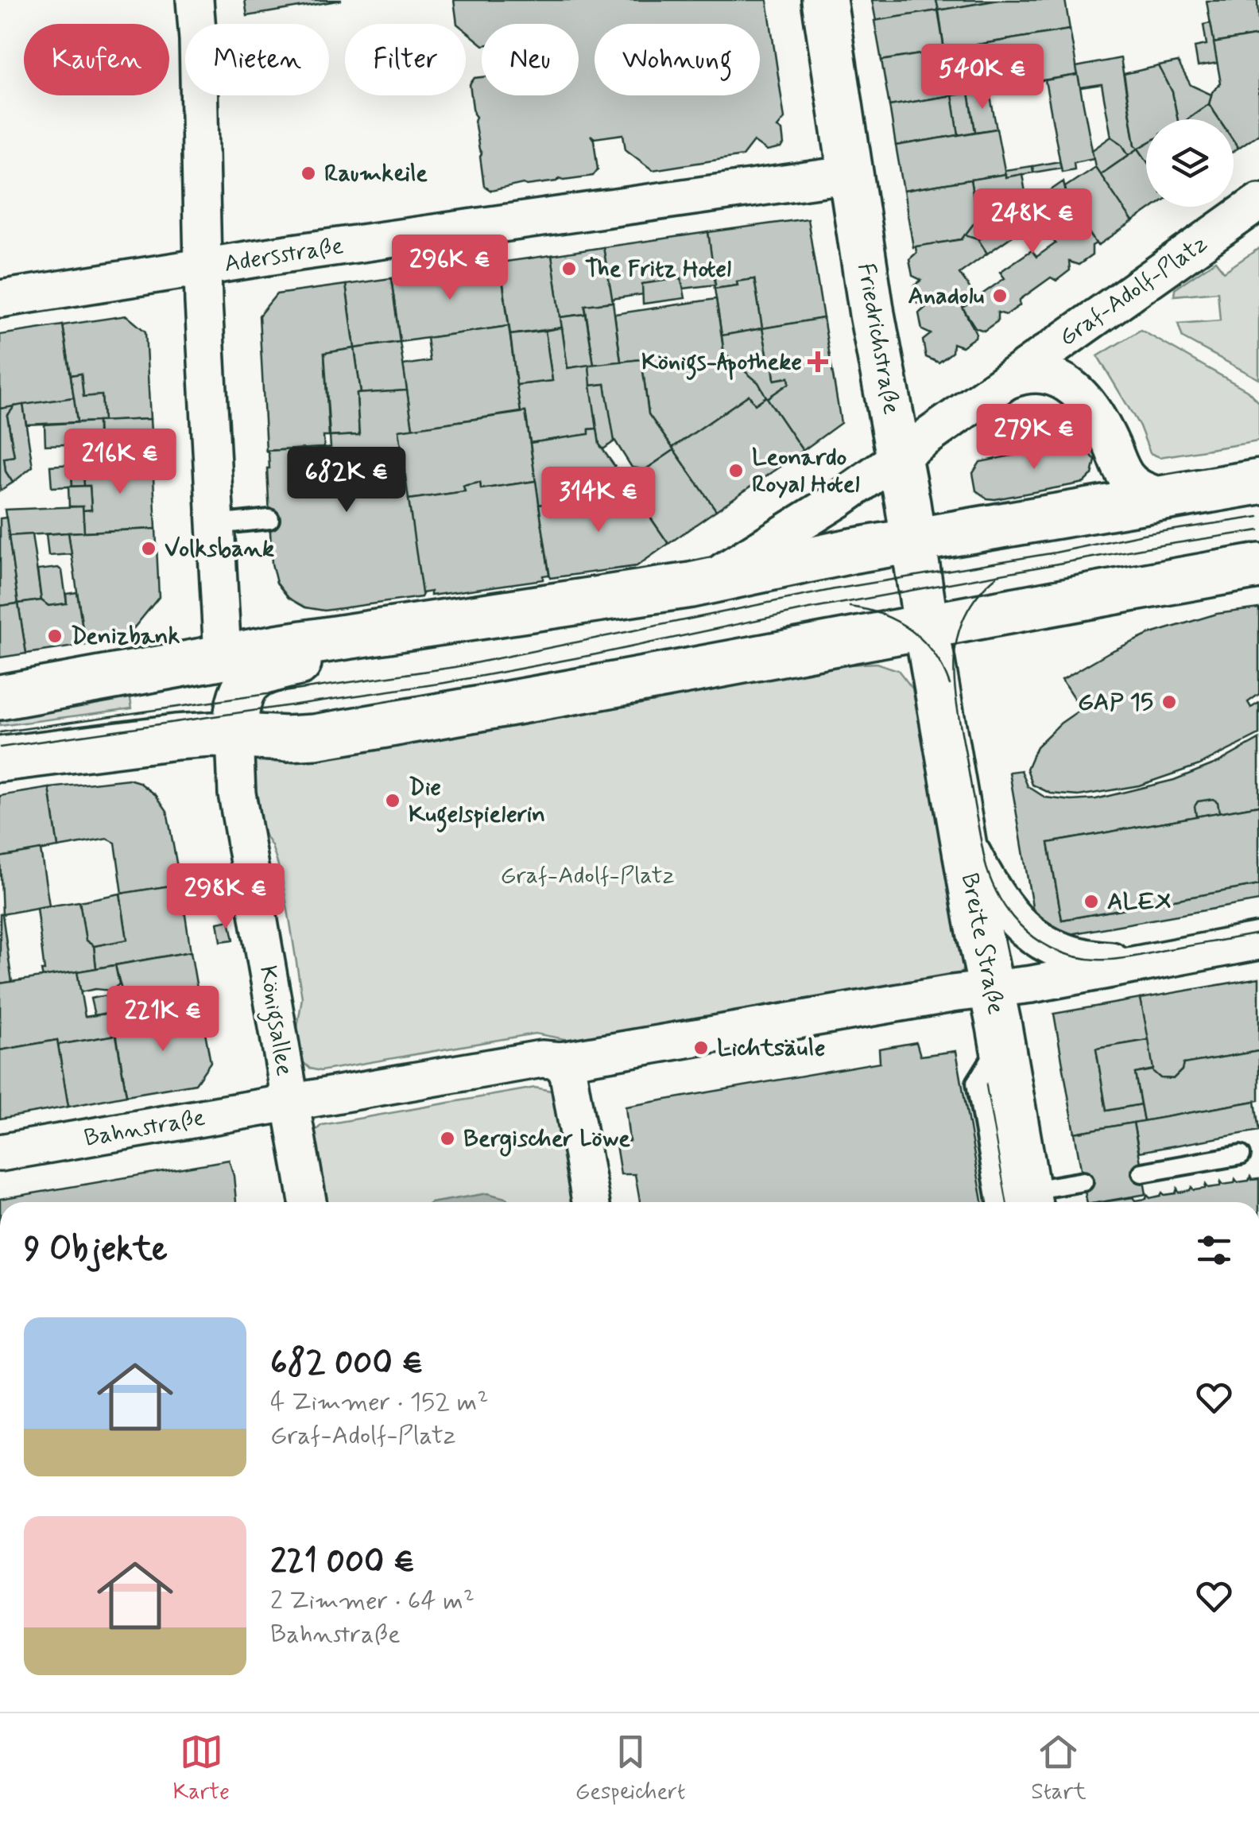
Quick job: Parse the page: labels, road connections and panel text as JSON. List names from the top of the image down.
{
  "streets": {
    "main road": ["Graf-Adolf-Platz", "Friedrichstraße", "Breite Straße"],
    "street": ["Adersstraße", "Königsallee", "Bahnstraße"]
  },
  "crossings": [
    ["Adersstraße", "Friedrichstraße"],
    ["Graf-Adolf-Platz", "Friedrichstraße"],
    ["Graf-Adolf-Platz", "Königsallee"],
    ["Friedrichstraße", "Breite Straße"],
    ["Königsallee", "Bahnstraße"]
  ],
  "parks": ["Graf-Adolf-Platz"],
  "places": {
    "other": [
      "Raumkeile",
      "The Fritz Hotel",
      "Anadolu",
      "Leonardo Royal Hotel",
      "Volksbank",
      "Denizbank",
      "GAP 15",
      "Die Kugelspielerin",
      "ALEX",
      "Lichtsäule",
      "Bergischer Löwe"
    ],
    "health": ["Königs-Apotheke"]
  },
  "page": {
    "chip": [
      "Kaufen",
      "Mieten",
      "Filter",
      "Neu",
      "Wohnung"
    ],
    "price": [
      "540K €",
      "248K €",
      "296K €",
      "279K €",
      "216K €",
      "682K €",
      "314K €",
      "298K €",
      "221K €"
    ],
    "heading": "9 Objekte",
    "list": [
      {
        "name": "682 000 €",
        "note": "4 Zimmer · 152 m² · Graf-Adolf-Platz"
      },
      {
        "name": "221 000 €",
        "note": "2 Zimmer · 64 m² · Bahnstraße"
      }
    ],
    "tabs": ["Karte", "Gespeichert", "Start"]
  }
}
